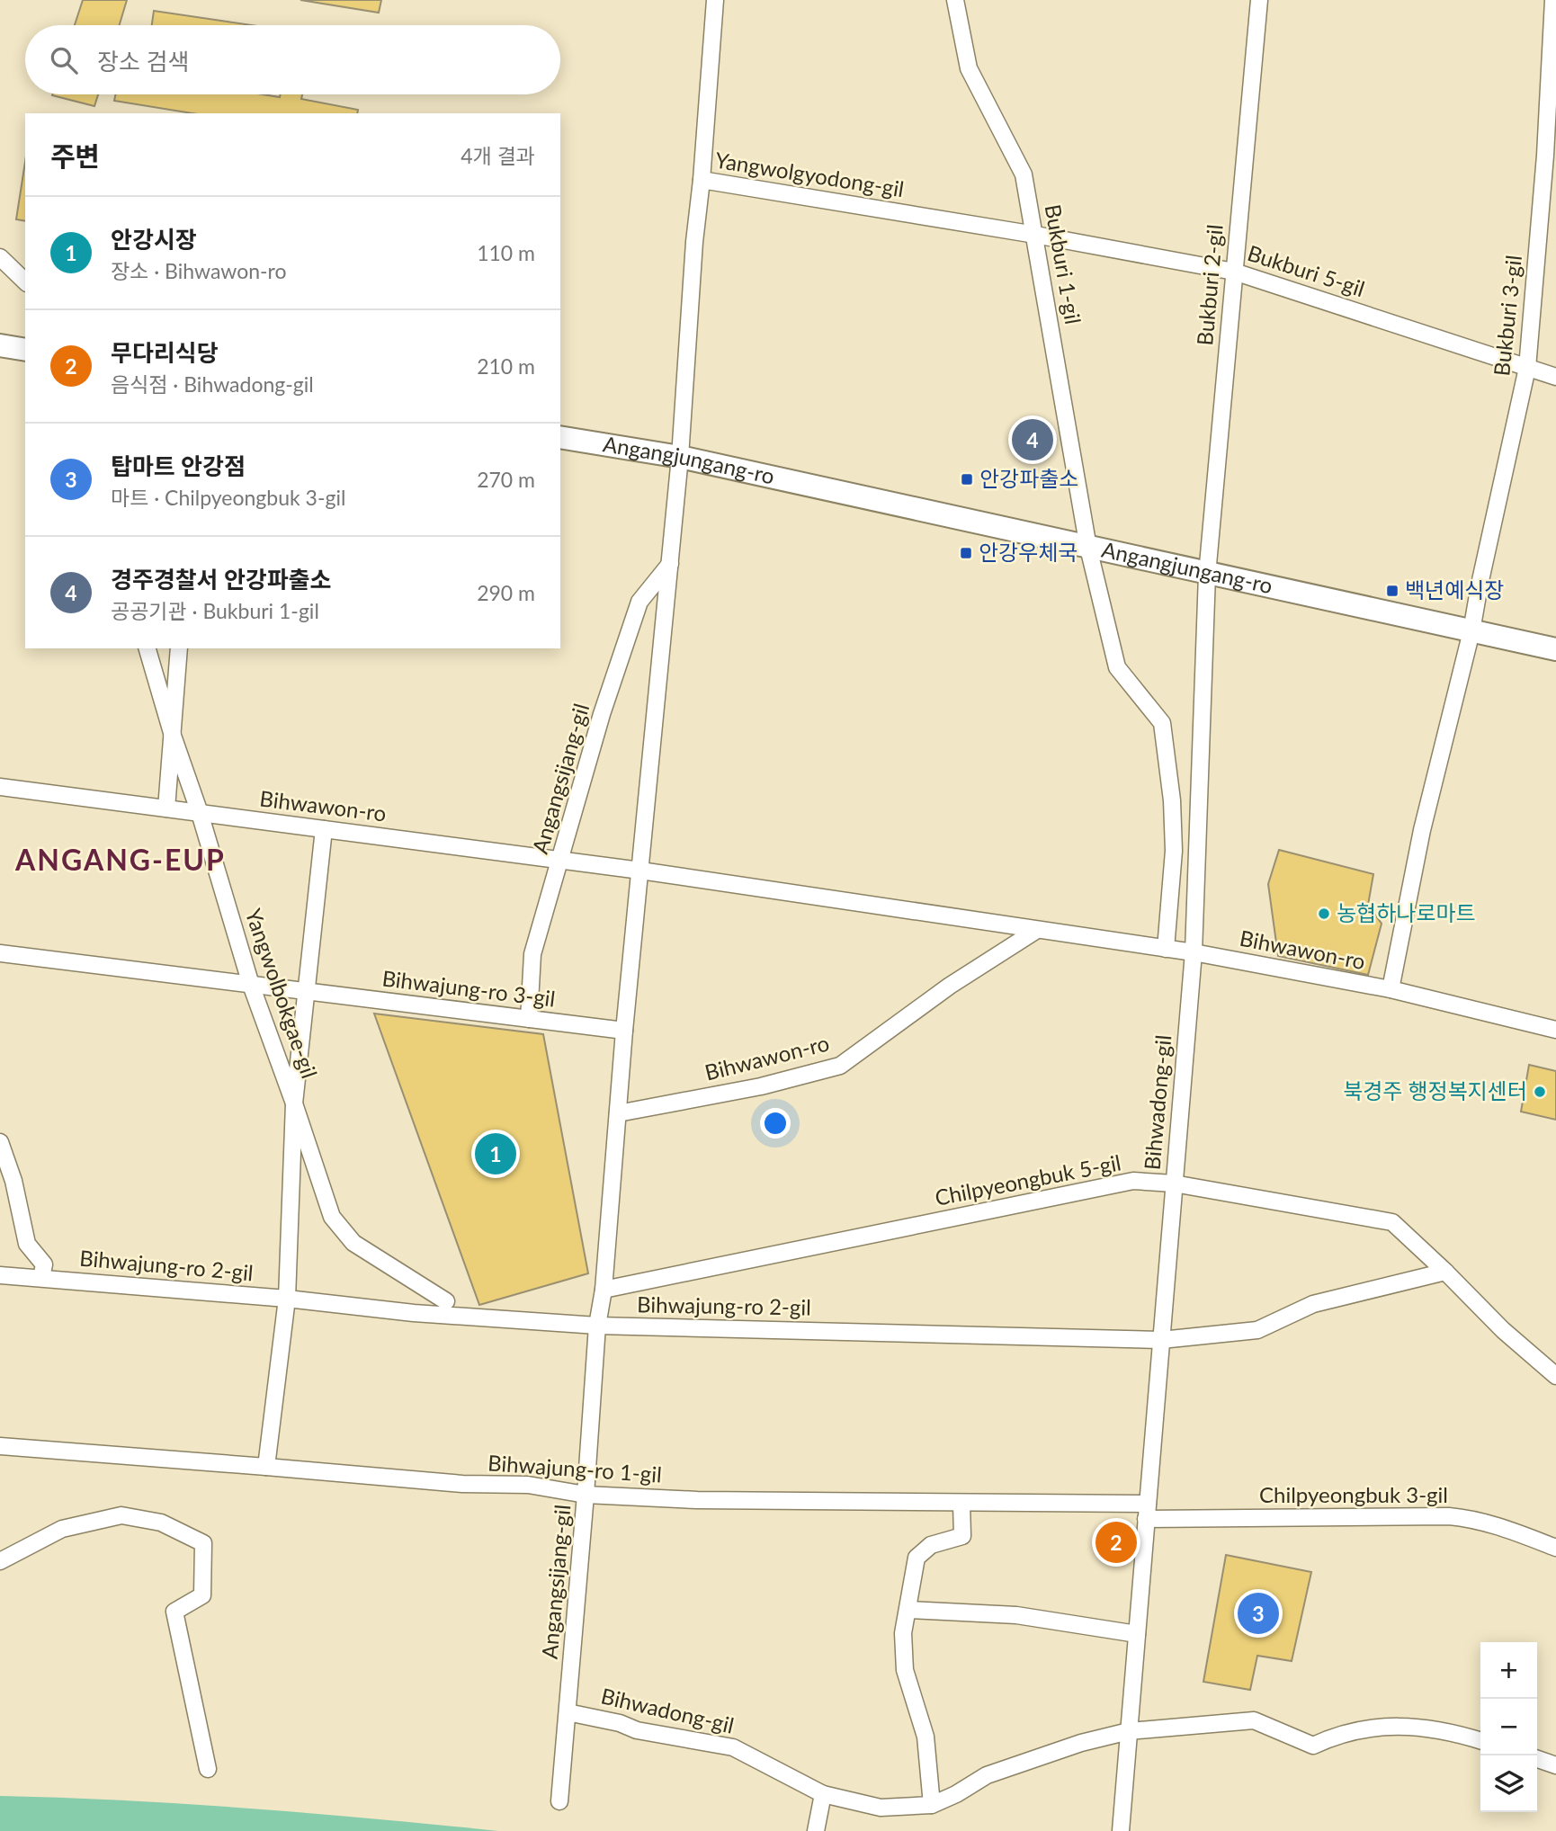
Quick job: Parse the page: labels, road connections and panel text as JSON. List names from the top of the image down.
{
  "streets": {
    "main road": ["Angangjungang-ro"],
    "street": [
      "Yangwolgyodong-gil",
      "Bukburi 1-gil",
      "Bukburi 5-gil",
      "Bukburi 2-gil",
      "Bukburi 3-gil",
      "Angangsijang-gil",
      "Bihwawon-ro",
      "Bihwajung-ro 3-gil",
      "Yangwolbokgae-gil",
      "Bihwadong-gil",
      "Chilpyeongbuk 5-gil",
      "Bihwajung-ro 2-gil",
      "Bihwajung-ro 1-gil",
      "Chilpyeongbuk 3-gil"
    ]
  },
  "crossings": [
    ["Yangwolgyodong-gil", "Bukburi 1-gil"],
    ["Yangwolgyodong-gil", "Bukburi 5-gil"],
    ["Yangwolgyodong-gil", "Angangjungang-ro"],
    ["Bukburi 1-gil", "Bukburi 5-gil"],
    ["Bukburi 1-gil", "Angangjungang-ro"],
    ["Bukburi 5-gil", "Bukburi 2-gil"],
    ["Bukburi 5-gil", "Bukburi 3-gil"],
    ["Bukburi 2-gil", "Angangjungang-ro"],
    ["Bukburi 2-gil", "Bihwadong-gil"],
    ["Bukburi 3-gil", "Angangjungang-ro"],
    ["Angangjungang-ro", "Bihwadong-gil"],
    ["Angangsijang-gil", "Bihwawon-ro"],
    ["Angangsijang-gil", "Bihwajung-ro 3-gil"],
    ["Angangsijang-gil", "Bihwadong-gil"],
    ["Angangsijang-gil", "Chilpyeongbuk 5-gil"],
    ["Angangsijang-gil", "Bihwajung-ro 2-gil"],
    ["Angangsijang-gil", "Bihwajung-ro 1-gil"],
    ["Bihwawon-ro", "Yangwolbokgae-gil"],
    ["Bihwawon-ro", "Bihwadong-gil"],
    ["Bihwajung-ro 3-gil", "Yangwolbokgae-gil"],
    ["Bihwadong-gil", "Chilpyeongbuk 5-gil"],
    ["Bihwadong-gil", "Bihwajung-ro 2-gil"],
    ["Bihwadong-gil", "Bihwajung-ro 1-gil"],
    ["Bihwadong-gil", "Chilpyeongbuk 3-gil"],
    ["Bihwajung-ro 1-gil", "Chilpyeongbuk 3-gil"]
  ],
  "districts": ["ANGANG-EUP"],
  "places": {
    "transit": ["안강파출소", "안강우체국", "백년예식장"],
    "other": ["농협하나로마트", "북경주 행정복지센터"]
  },
  "page": {
    "search": "장소 검색",
    "heading": ["주변", "4개 결과"],
    "list": [
      {
        "mark": "1",
        "name": "안강시장",
        "note": "장소 · Bihwawon-ro",
        "value": "110 m"
      },
      {
        "mark": "2",
        "name": "무다리식당",
        "note": "음식점 · Bihwadong-gil",
        "value": "210 m"
      },
      {
        "mark": "3",
        "name": "탑마트 안강점",
        "note": "마트 · Chilpyeongbuk 3-gil",
        "value": "270 m"
      },
      {
        "mark": "4",
        "name": "경주경찰서 안강파출소",
        "note": "공공기관 · Bukburi 1-gil",
        "value": "290 m"
      }
    ],
    "pins": [
      "4",
      "1",
      "2",
      "3"
    ],
    "map_buttons": ["+", "−"]
  }
}
